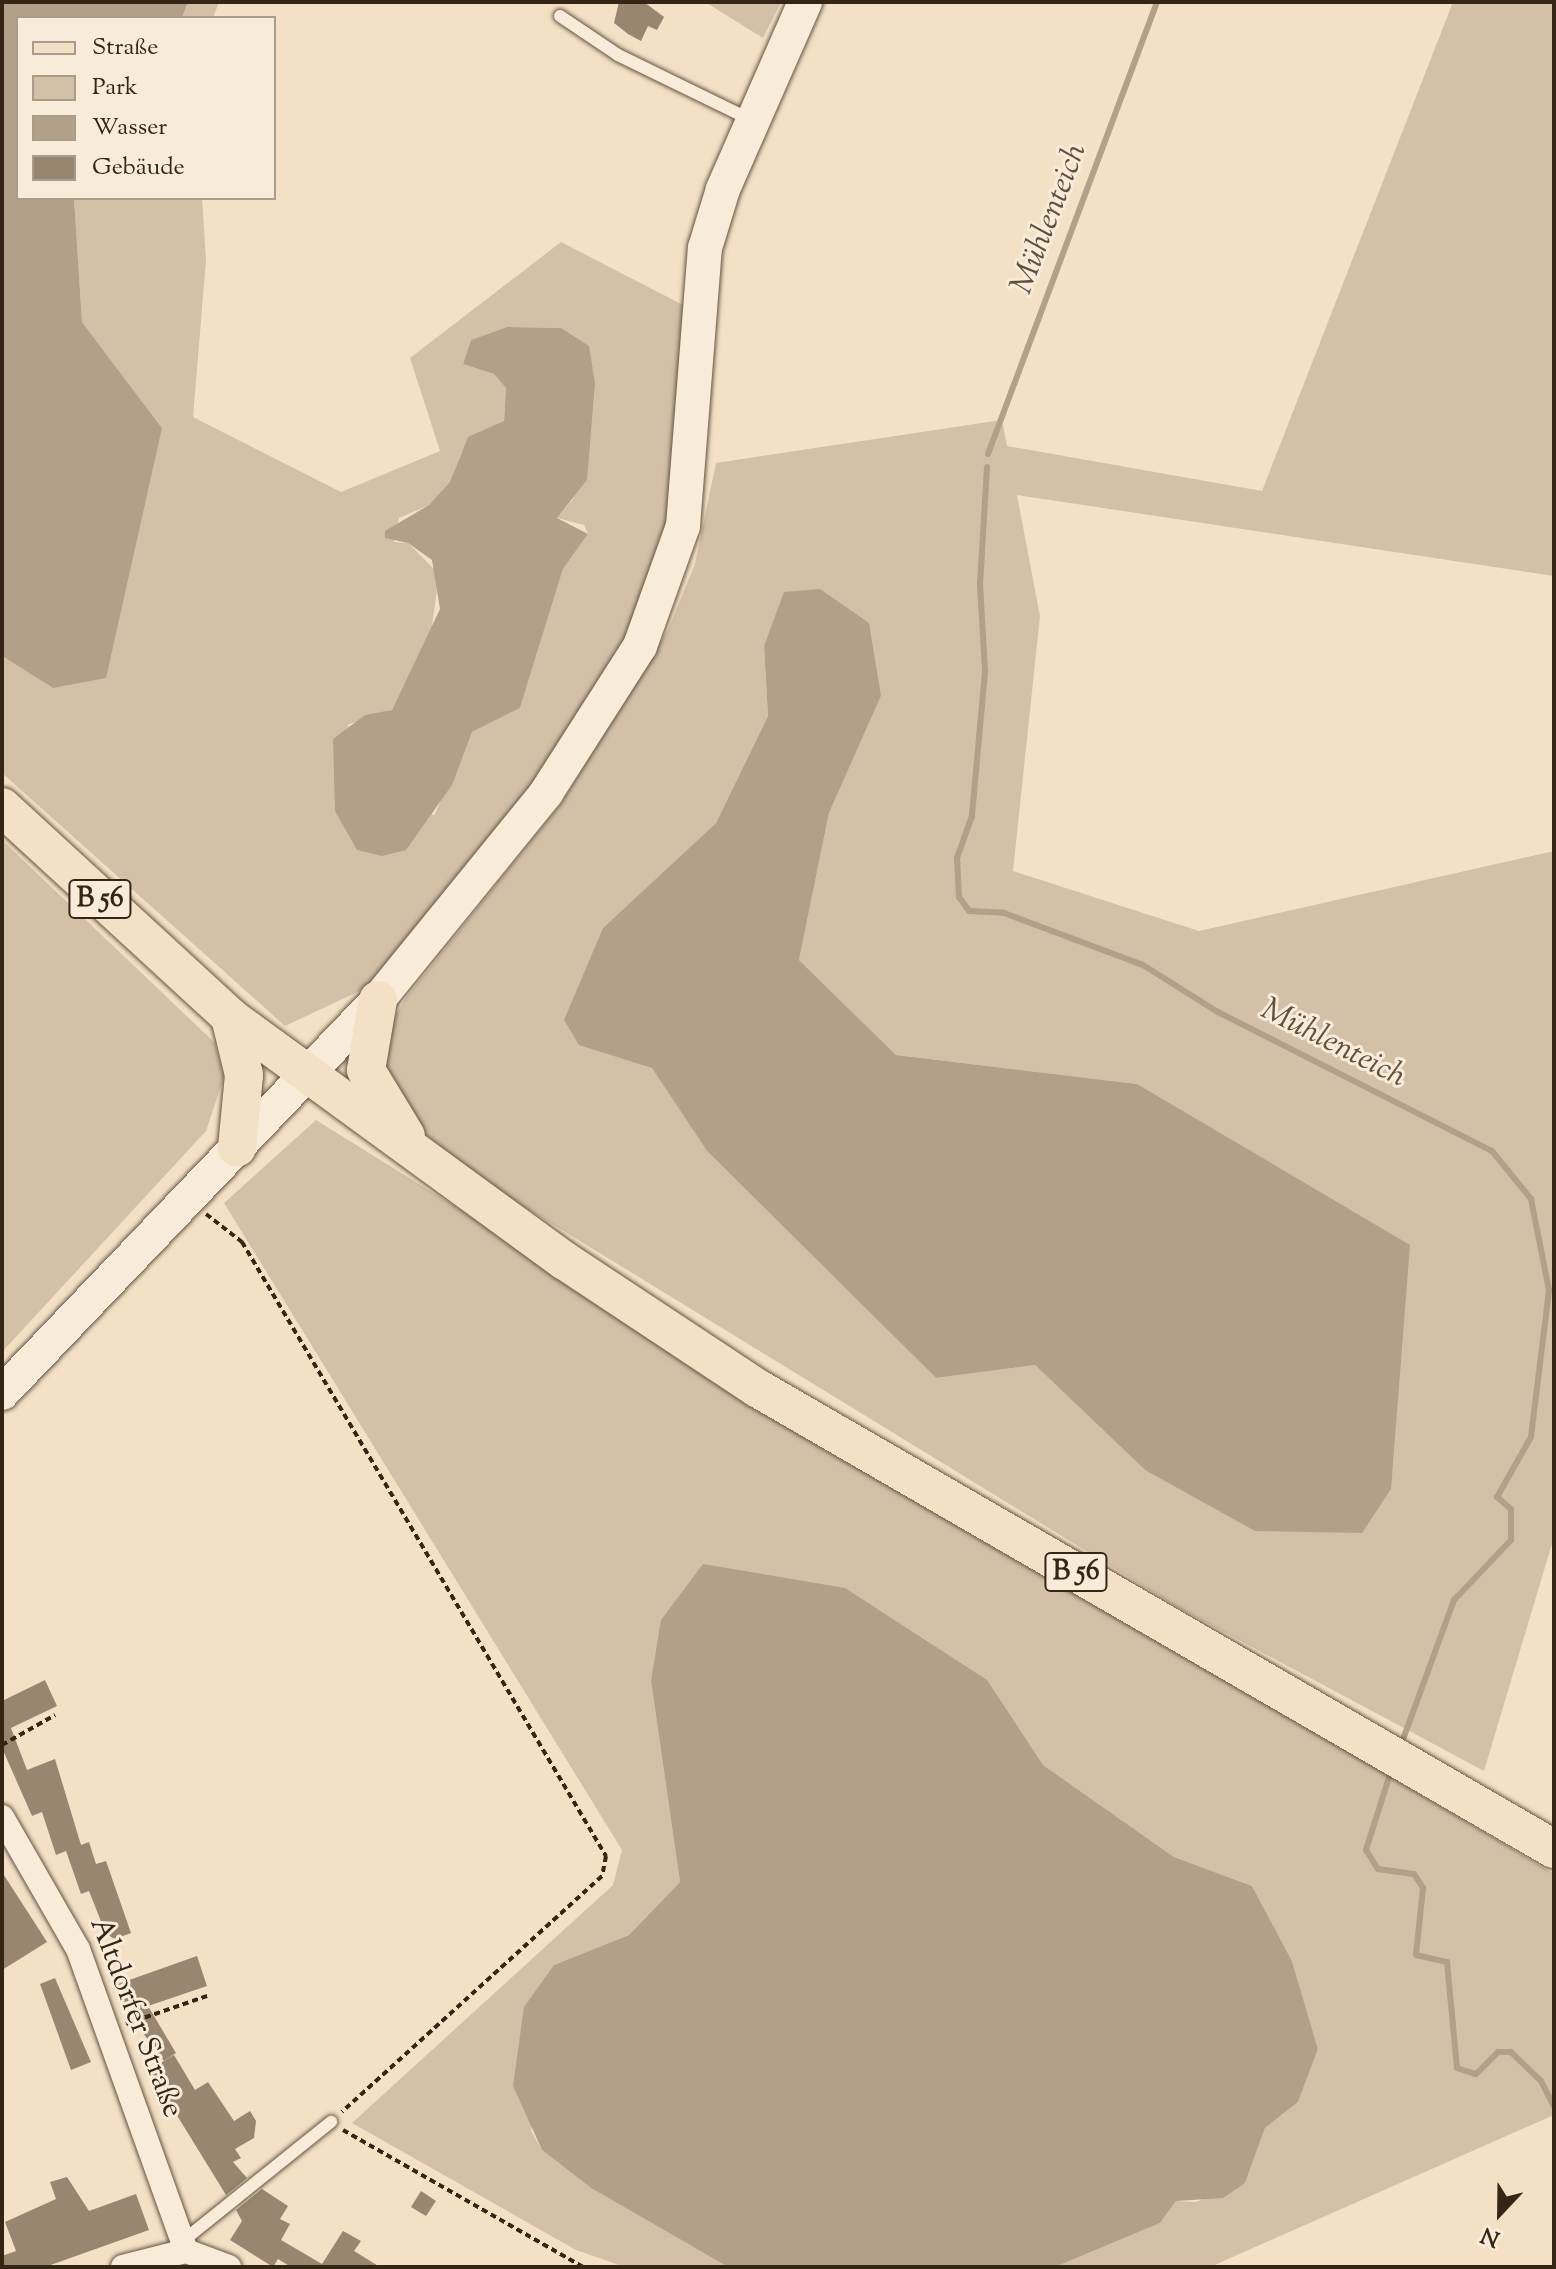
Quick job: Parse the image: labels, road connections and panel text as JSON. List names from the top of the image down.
{
  "streets": {
    "main road": ["B 56"],
    "street": ["Altdorfer Straße"]
  },
  "water": ["Mühlenteich"],
  "legend": [
    "Straße",
    "Park",
    "Wasser",
    "Gebäude"
  ],
  "north": "bottom"
}
